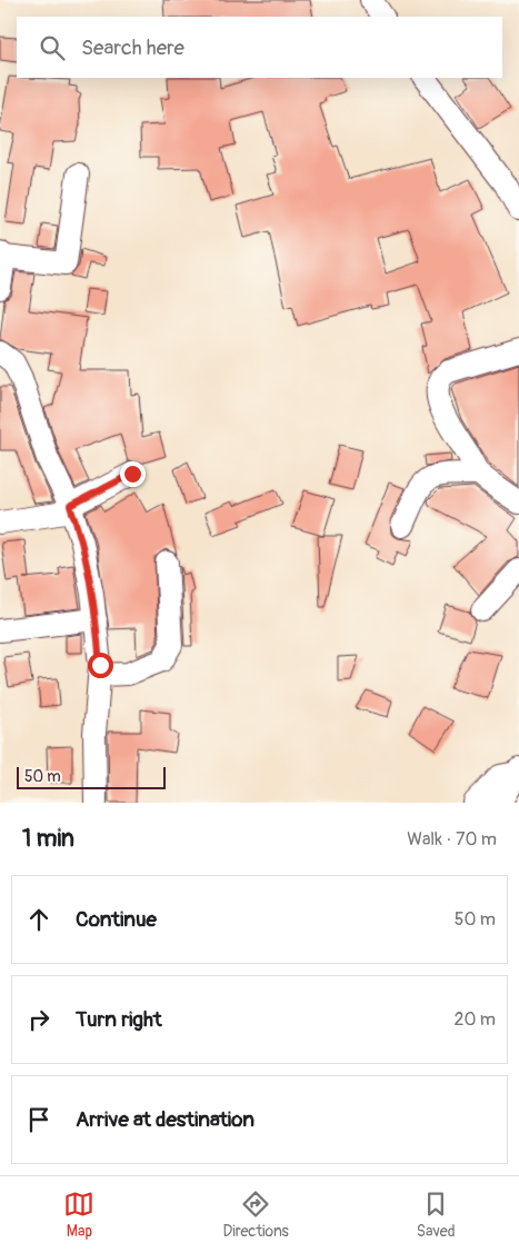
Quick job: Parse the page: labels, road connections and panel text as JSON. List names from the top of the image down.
{
  "scale_bar": "50 m",
  "page": {
    "search": "Search here",
    "scale": "50 m",
    "heading": ["1 min", "Walk · 70 m"],
    "list": [
      ["Continue", "50 m"],
      ["Turn right", "20 m"],
      "Arrive at destination"
    ],
    "nav": ["Map", "Directions", "Saved"]
  }
}
